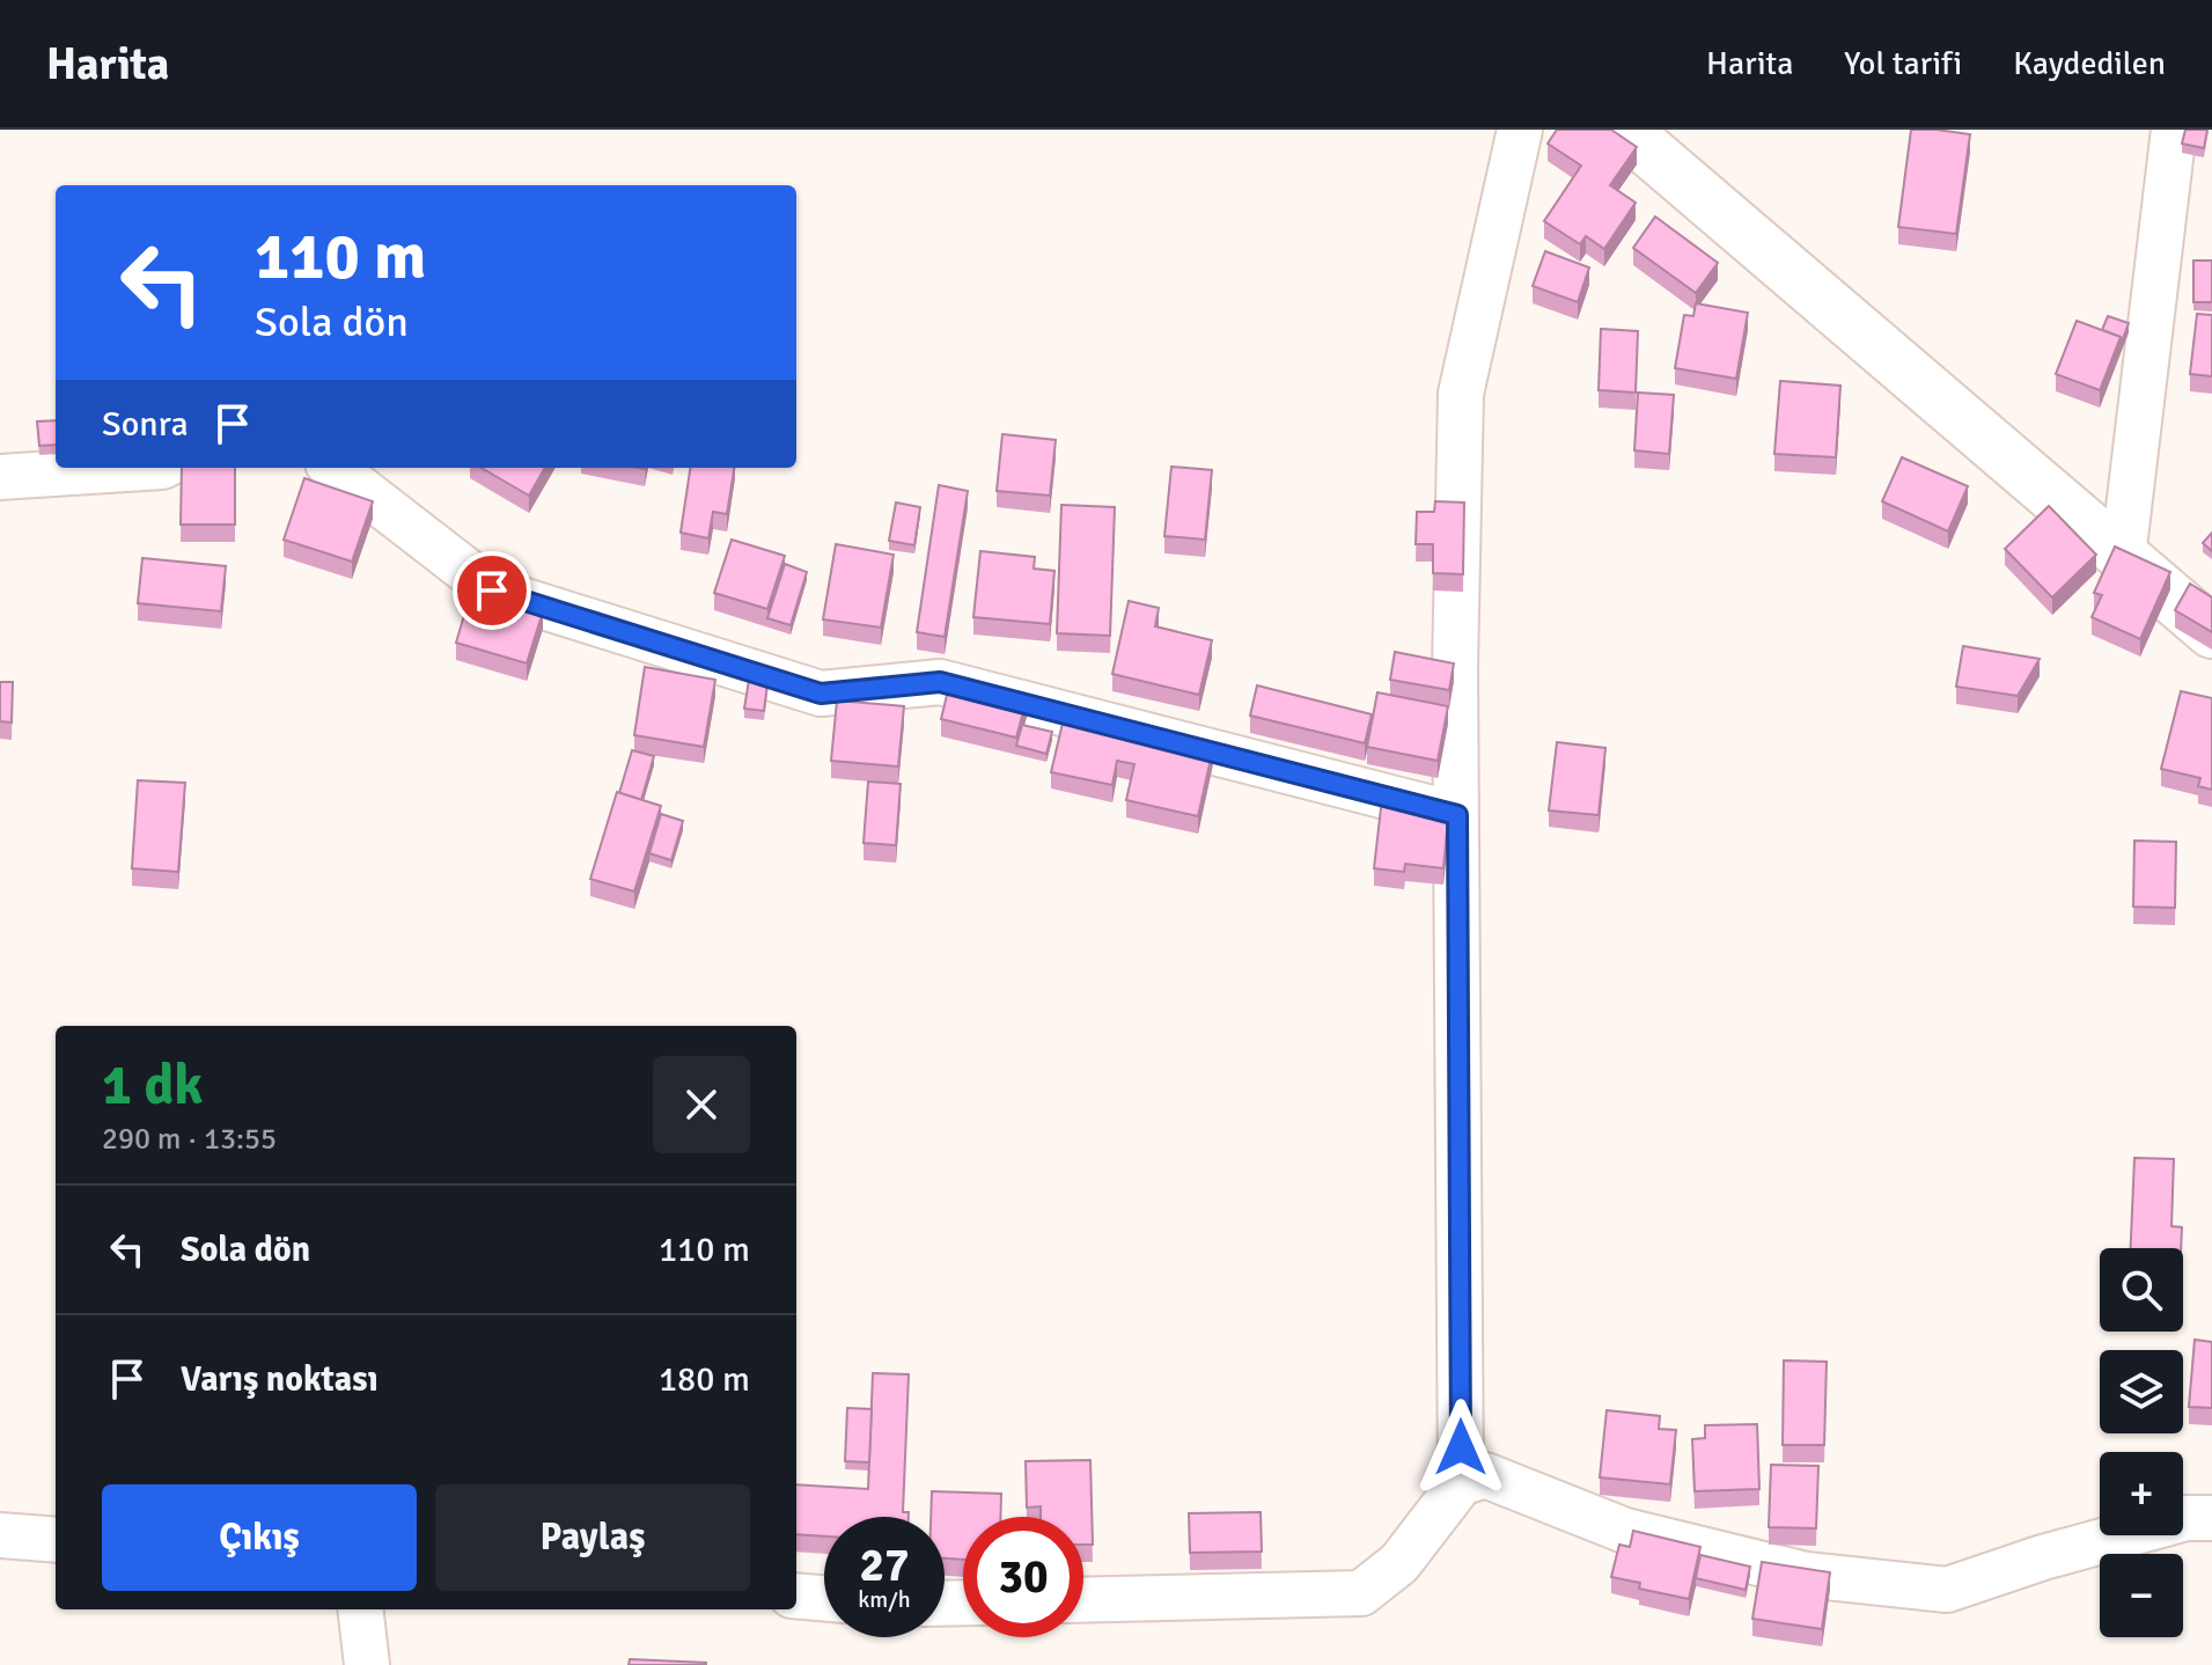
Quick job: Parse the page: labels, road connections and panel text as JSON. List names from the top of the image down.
{
  "page": {
    "header": "Harita",
    "nav": ["Harita", "Yol tarifi", "Kaydedilen"],
    "turn": ["110 m", "Sola dön"],
    "then": "Sonra",
    "heading": ["1 dk", "290 m · 13:55"],
    "list": [
      {
        "name": "Sola dön",
        "value": "110 m"
      },
      {
        "name": "Varış noktası",
        "value": "180 m"
      }
    ],
    "map_buttons": ["+", "−"],
    "buttons": ["Çıkış", "Paylaş"],
    "speed": "27 km/h",
    "limit": "30"
  }
}
